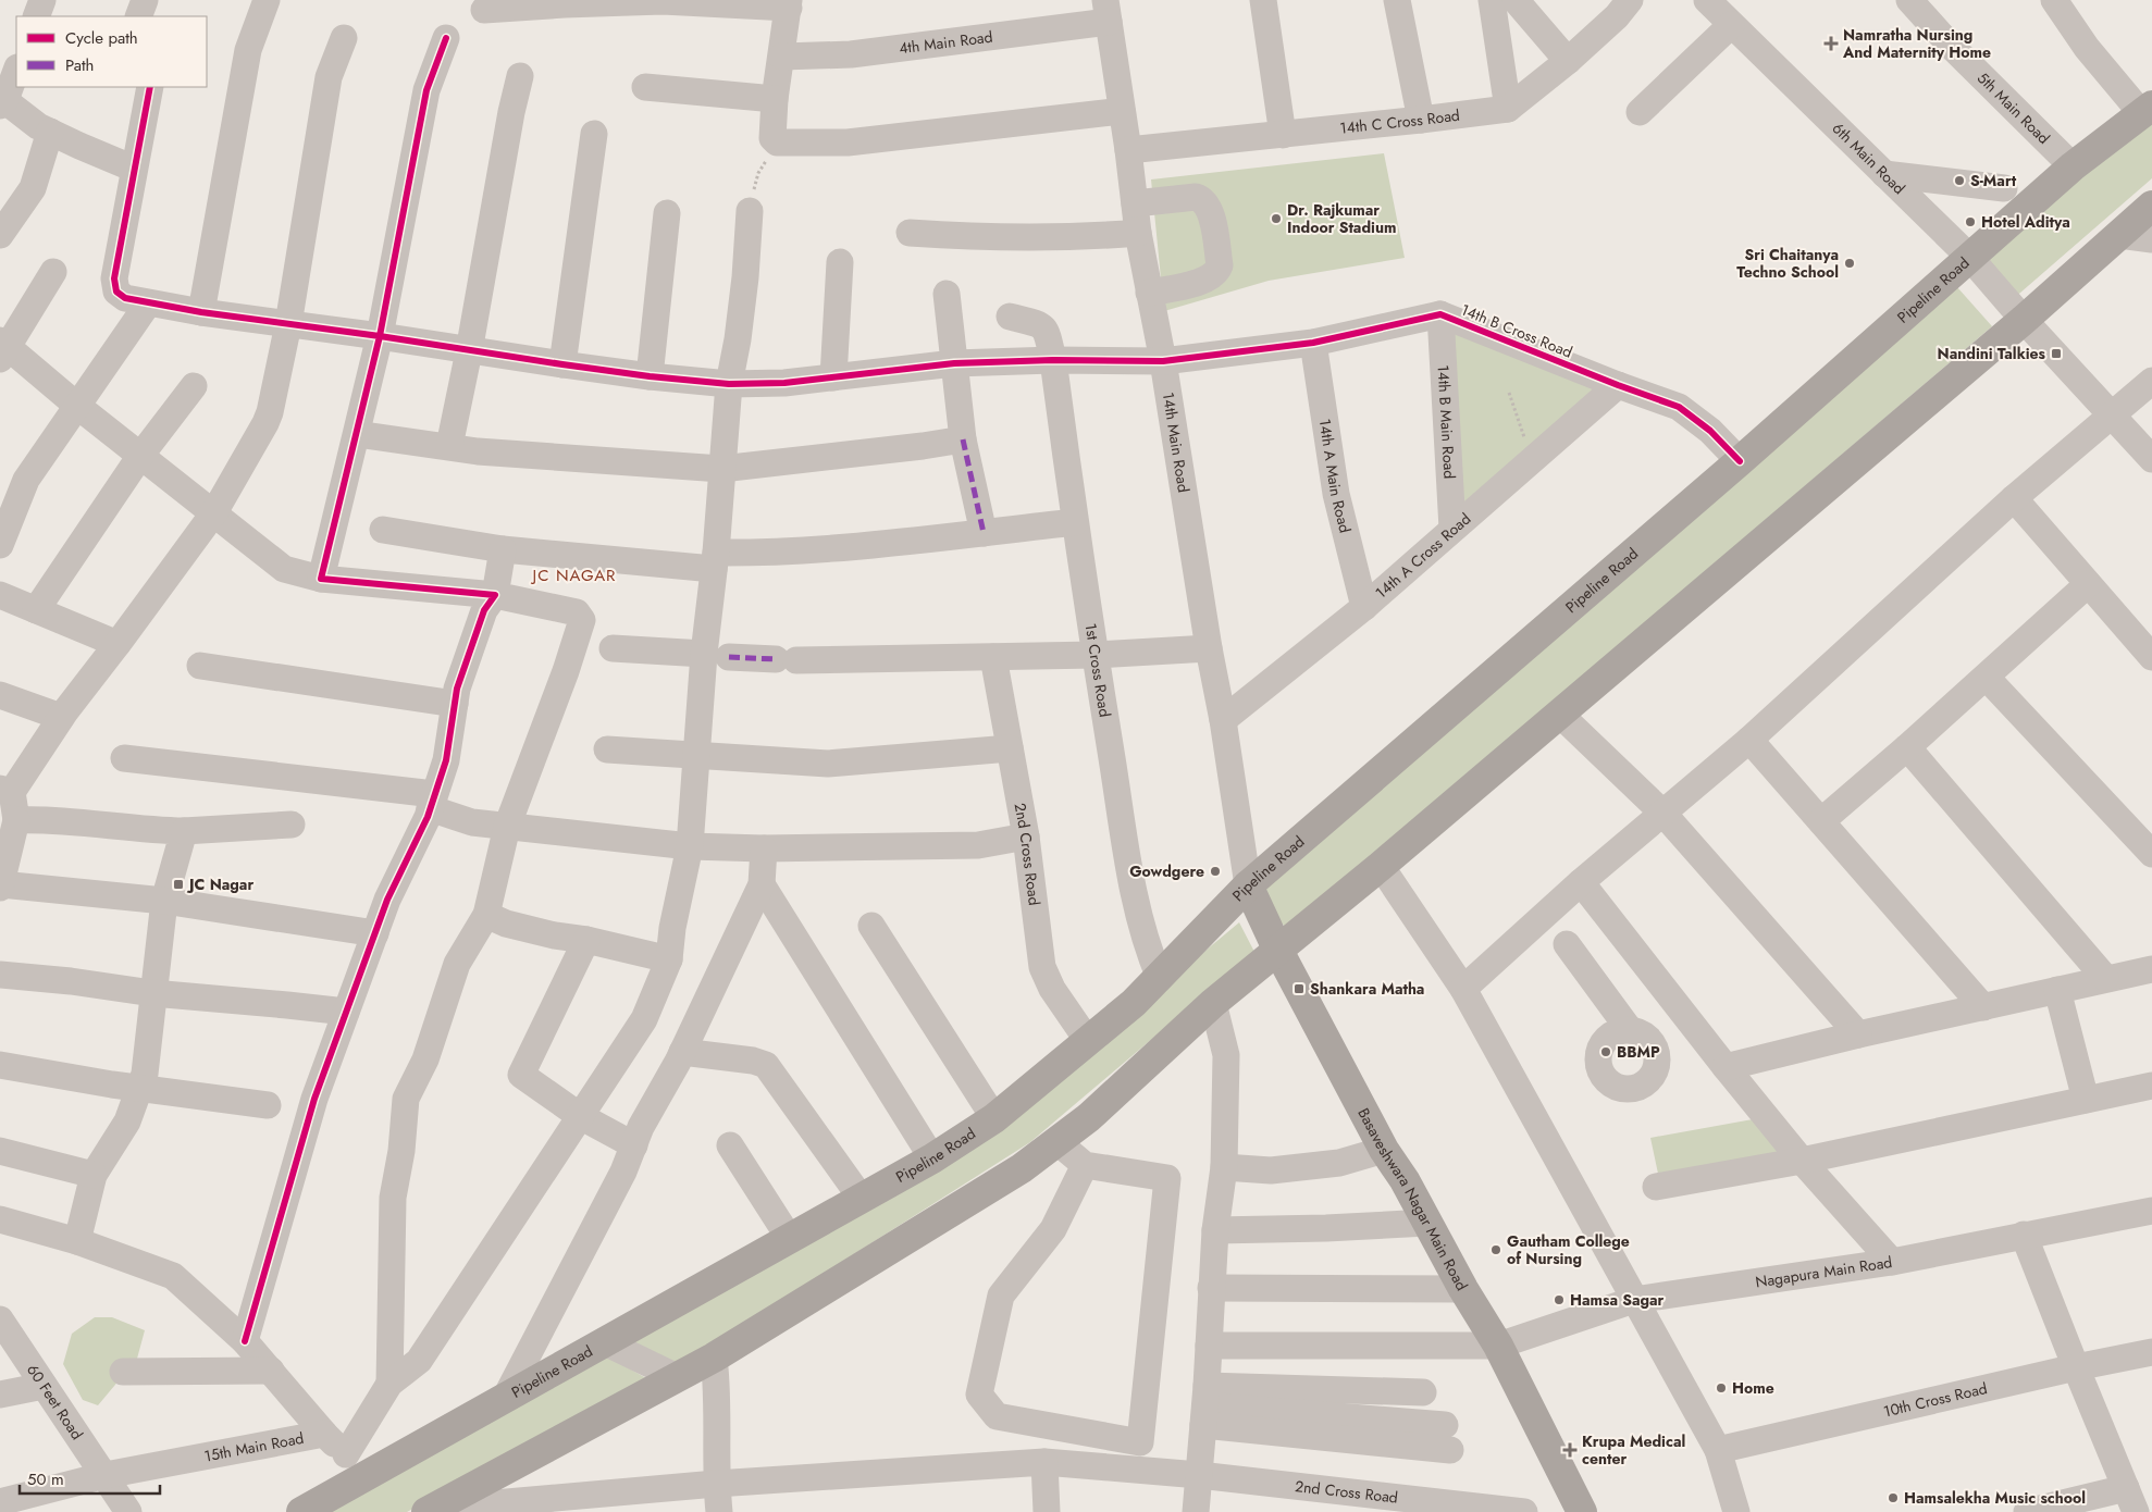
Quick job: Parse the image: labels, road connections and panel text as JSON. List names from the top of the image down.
{
  "streets": {
    "main road": ["Pipeline Road", "Basaveshwara Nagar Main Road"],
    "street": [
      "4th Main Road",
      "5th Main Road",
      "14th C Cross Road",
      "6th Main Road",
      "14th B Cross Road",
      "14th B Main Road",
      "14th Main Road",
      "14th A Main Road",
      "14th A Cross Road",
      "1st Cross Road",
      "2nd Cross Road",
      "Nagapura Main Road",
      "10th Cross Road",
      "60 Feet Road",
      "15th Main Road"
    ]
  },
  "crossings": [
    ["4th Main Road", "14th Main Road"],
    ["5th Main Road", "Pipeline Road"],
    ["14th C Cross Road", "14th Main Road"],
    ["6th Main Road", "Pipeline Road"],
    ["Pipeline Road", "14th B Cross Road"],
    ["Pipeline Road", "14th Main Road"],
    ["Pipeline Road", "1st Cross Road"],
    ["Pipeline Road", "2nd Cross Road"],
    ["Pipeline Road", "Basaveshwara Nagar Main Road"],
    ["Pipeline Road", "15th Main Road"],
    ["14th B Cross Road", "14th B Main Road"],
    ["14th B Cross Road", "14th Main Road"],
    ["14th B Cross Road", "14th A Main Road"],
    ["14th B Cross Road", "14th A Cross Road"],
    ["14th B Cross Road", "1st Cross Road"],
    ["14th B Main Road", "14th A Cross Road"],
    ["14th Main Road", "14th A Cross Road"],
    ["14th Main Road", "Basaveshwara Nagar Main Road"],
    ["14th A Main Road", "14th A Cross Road"],
    ["Basaveshwara Nagar Main Road", "Nagapura Main Road"],
    ["60 Feet Road", "15th Main Road"]
  ],
  "districts": ["JC NAGAR"],
  "places": {
    "health": ["Namratha Nursing And Maternity Home", "Krupa Medical center"],
    "other": [
      "S-Mart",
      "Dr. Rajkumar Indoor Stadium",
      "Hotel Aditya",
      "Sri Chaitanya Techno School",
      "Gowdgere",
      "BBMP",
      "Gautham College of Nursing",
      "Hamsa Sagar",
      "Home",
      "Hamsalekha Music school"
    ],
    "transit": ["Nandini Talkies", "JC Nagar", "Shankara Matha"]
  },
  "legend": ["Cycle path", "Path"],
  "scale_bar": "50 m"
}
